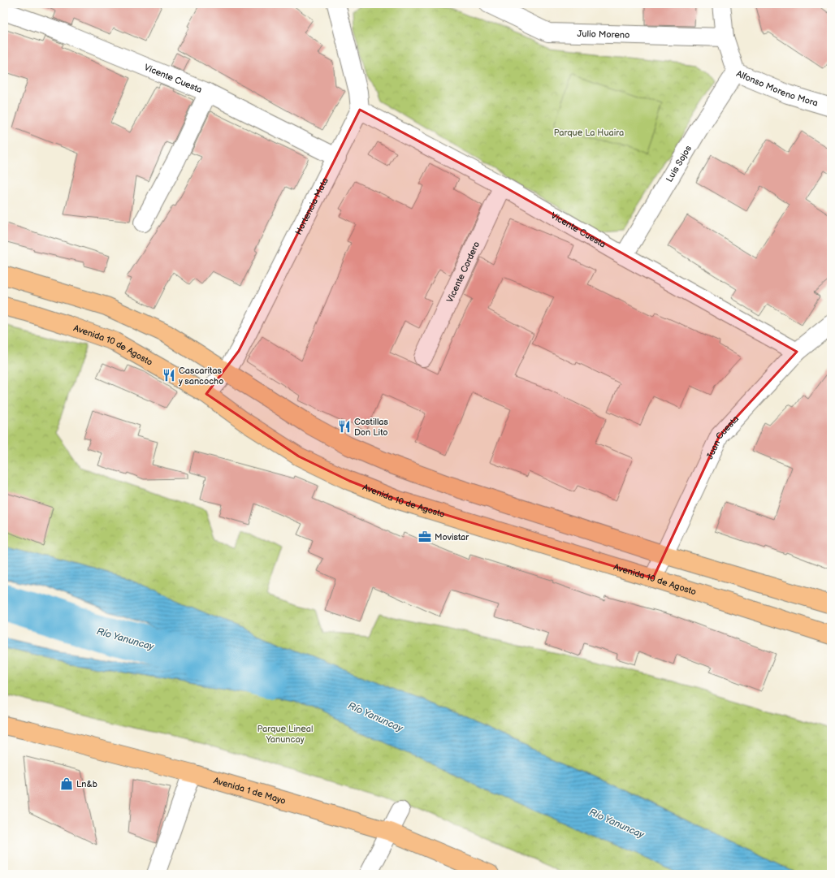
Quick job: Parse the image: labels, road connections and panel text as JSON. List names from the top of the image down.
{
  "streets": {
    "main road": ["Avenida 10 de Agosto", "Avenida 1 de Mayo"],
    "street": [
      "Julio Moreno",
      "Vicente Cuesta",
      "Alfonso Moreno Mora",
      "Luis Sojos",
      "Hortencia Mata",
      "Vicente Cordero",
      "Juan Cuesta"
    ]
  },
  "crossings": [
    ["Julio Moreno", "Alfonso Moreno Mora"],
    ["Vicente Cuesta", "Luis Sojos"],
    ["Vicente Cuesta", "Hortencia Mata"],
    ["Vicente Cuesta", "Vicente Cordero"],
    ["Vicente Cuesta", "Juan Cuesta"],
    ["Alfonso Moreno Mora", "Luis Sojos"],
    ["Hortencia Mata", "Avenida 10 de Agosto"],
    ["Avenida 10 de Agosto", "Juan Cuesta"]
  ],
  "water": ["Río Yanuncay"],
  "parks": ["Parque La Huaira", "Parque Lineal Yanuncay"],
  "places": {
    "restaurant": ["Cascaritas y sancocho", "Costillas Don Lito"],
    "office": ["Movistar"],
    "shop": ["Ln&b"]
  }
}
